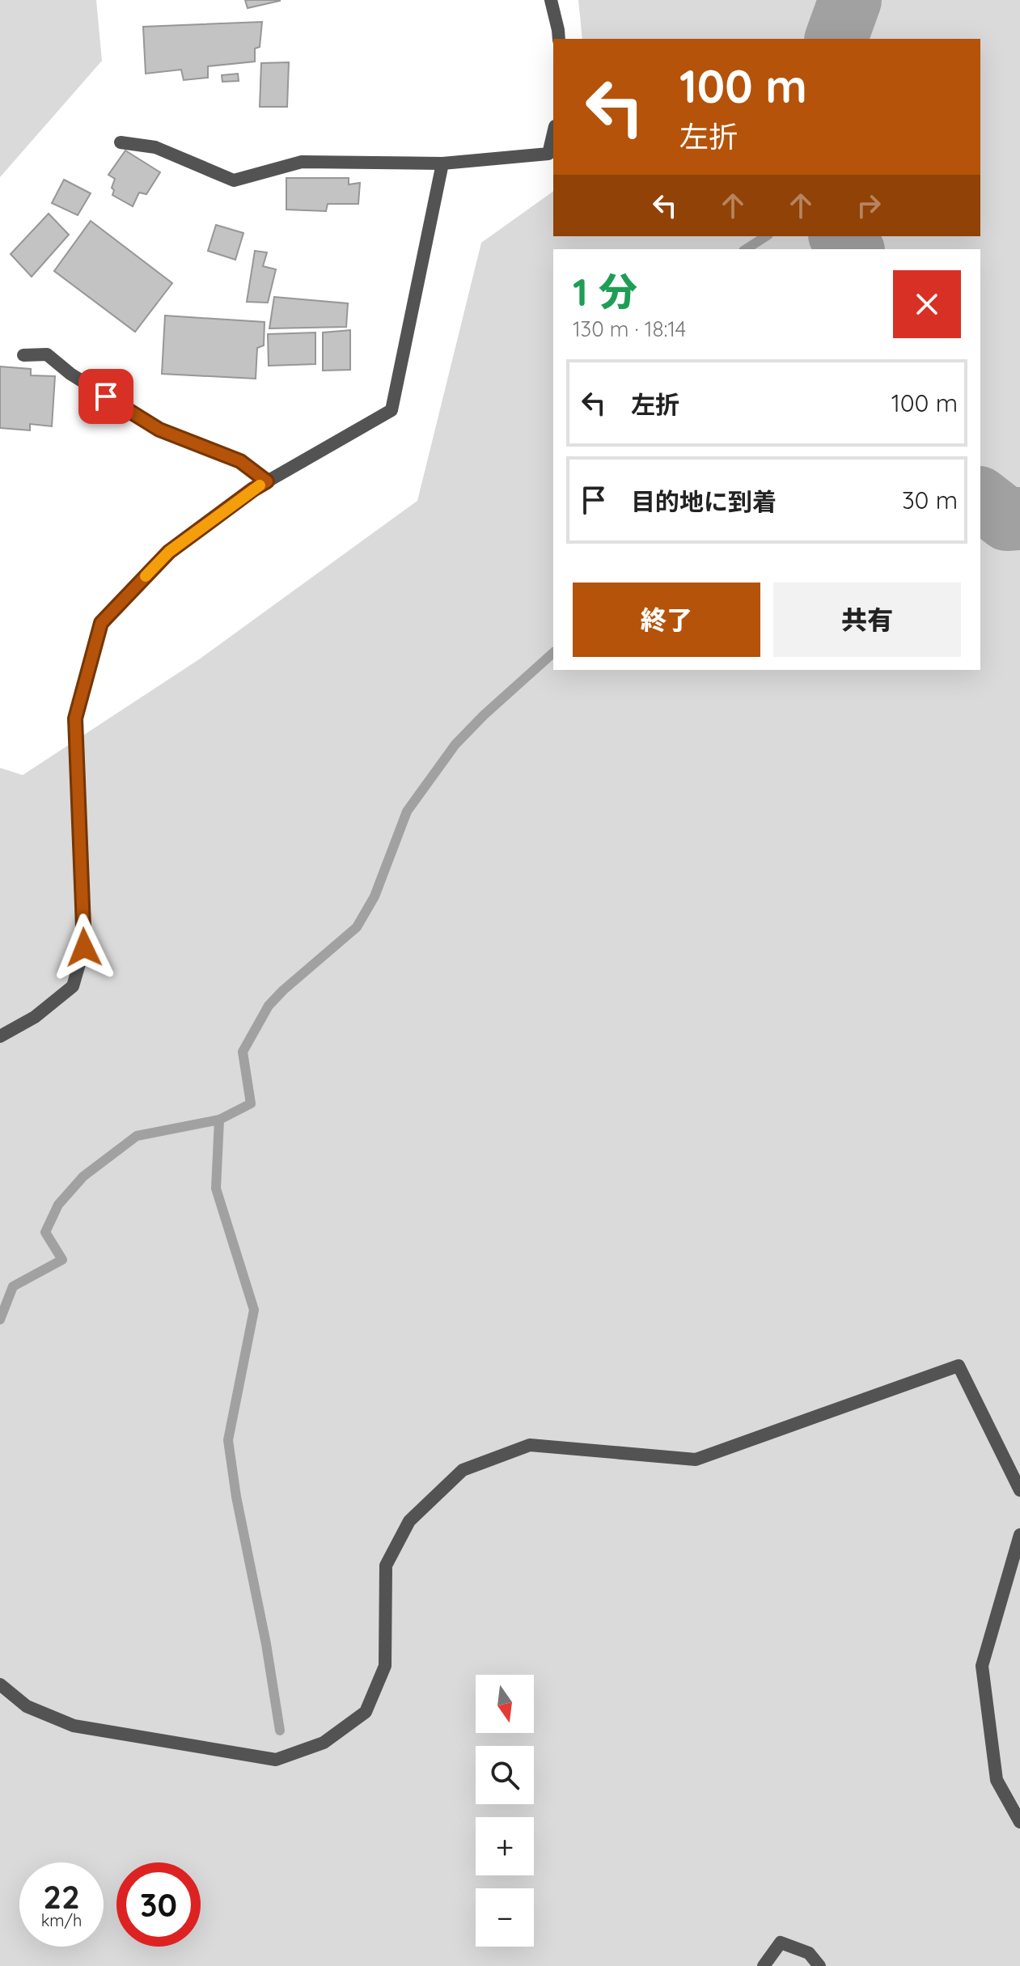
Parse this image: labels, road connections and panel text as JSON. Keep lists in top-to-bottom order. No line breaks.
{"north":"bottom","page":{"turn":["100 m","左折"],"heading":["1 分","130 m · 18:14"],"list":[{"name":"左折","value":"100 m"},{"name":"目的地に到着","value":"30 m"}],"buttons":["終了","共有"],"map_buttons":["+","−"],"speed":"22 km/h","limit":"30"}}
